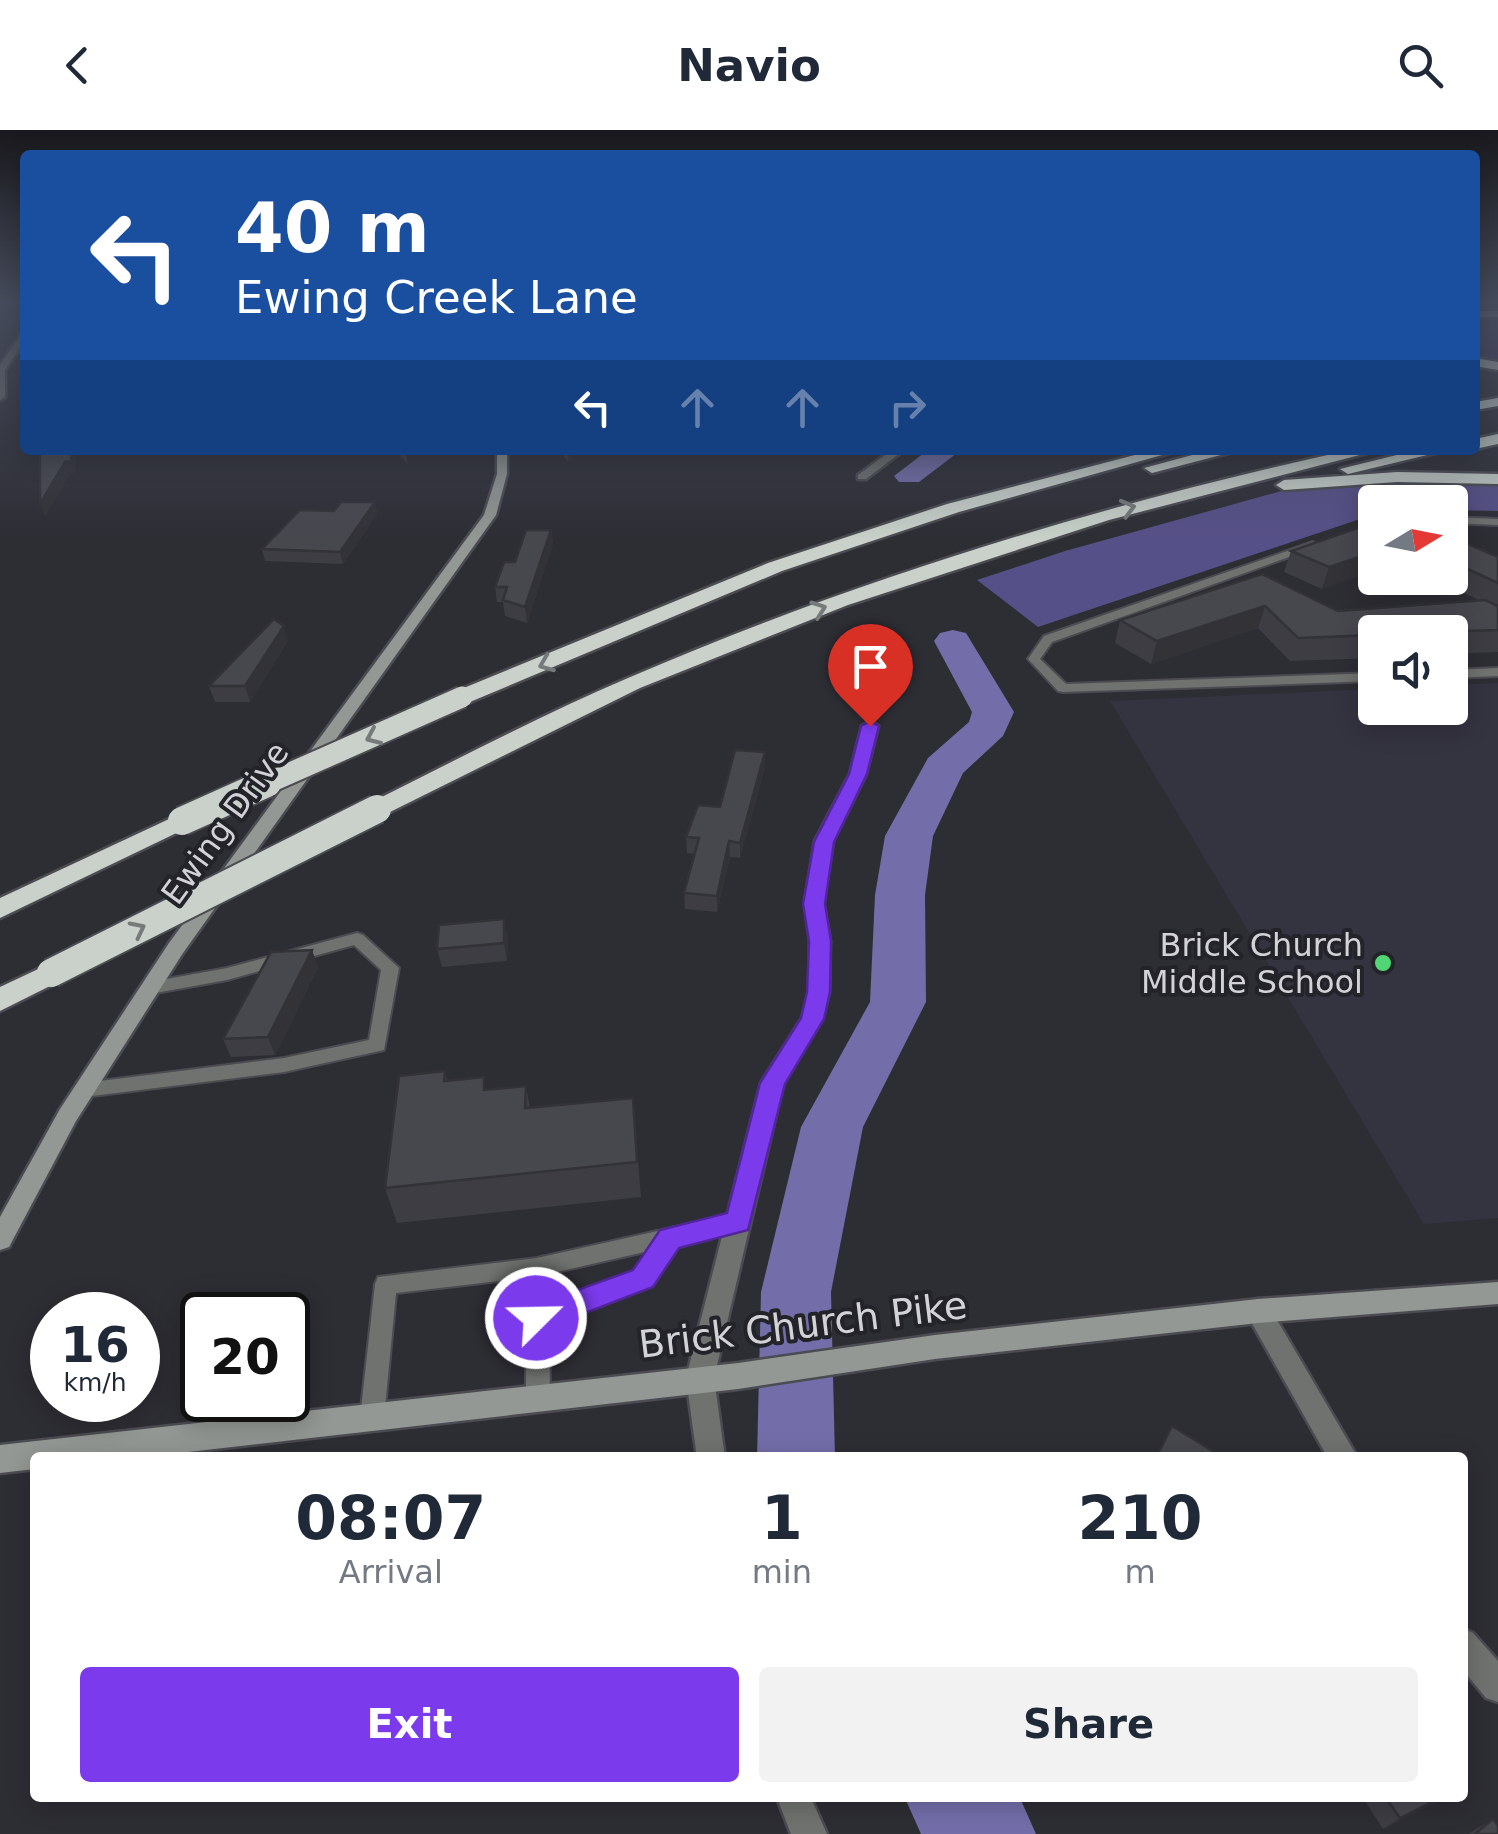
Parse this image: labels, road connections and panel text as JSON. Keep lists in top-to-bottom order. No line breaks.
{"streets":{"street":["Ewing Drive","Brick Church Pike"]},"places":["Brick Church Middle School"],"north":"right","page":{"header":"Navio","turn":["40 m","Ewing Creek Lane"],"speed":"16 km/h","limit":"20","eta":["08:07","Arrival","1","min","210","m"],"buttons":["Exit","Share"]}}
